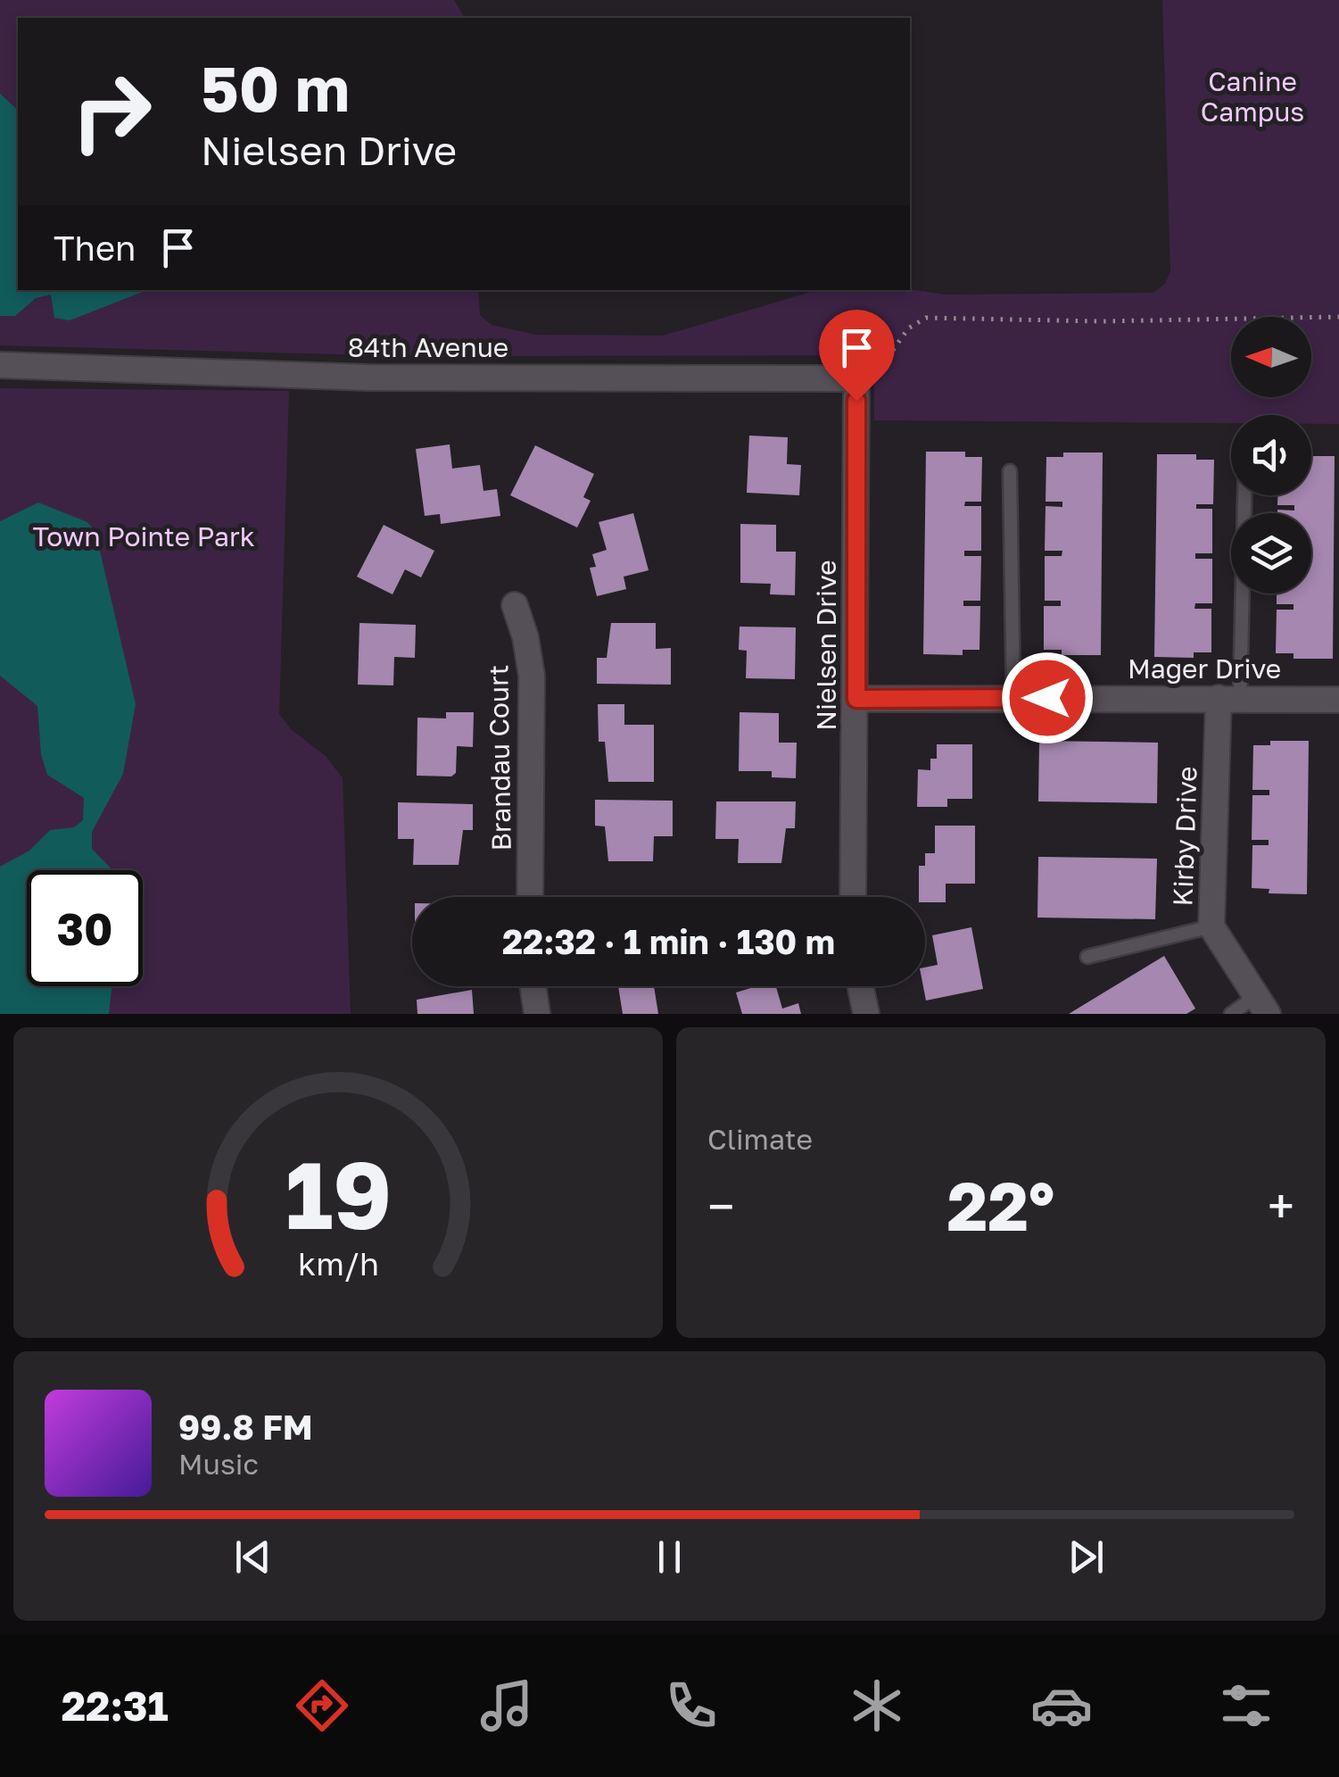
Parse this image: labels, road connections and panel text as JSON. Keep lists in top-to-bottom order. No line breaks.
{"streets":{"street":["84th Avenue","Nielsen Drive","Mager Drive","Brandau Court","Kirby Drive"]},"crossings":[["84th Avenue","Nielsen Drive"],["Nielsen Drive","Mager Drive"],["Mager Drive","Kirby Drive"]],"parks":["Canine Campus","Town Pointe Park"],"north":"left","page":{"turn":["50 m","Nielsen Drive"],"then":"Then","limit":"30","trip":"22:32 · 1 min · 130 m","tile":"Climate","heat":["−","22°","+"],"song":["99.8 FM","Music"],"tabs":"22:31","gauge":["19","km/h"]}}
